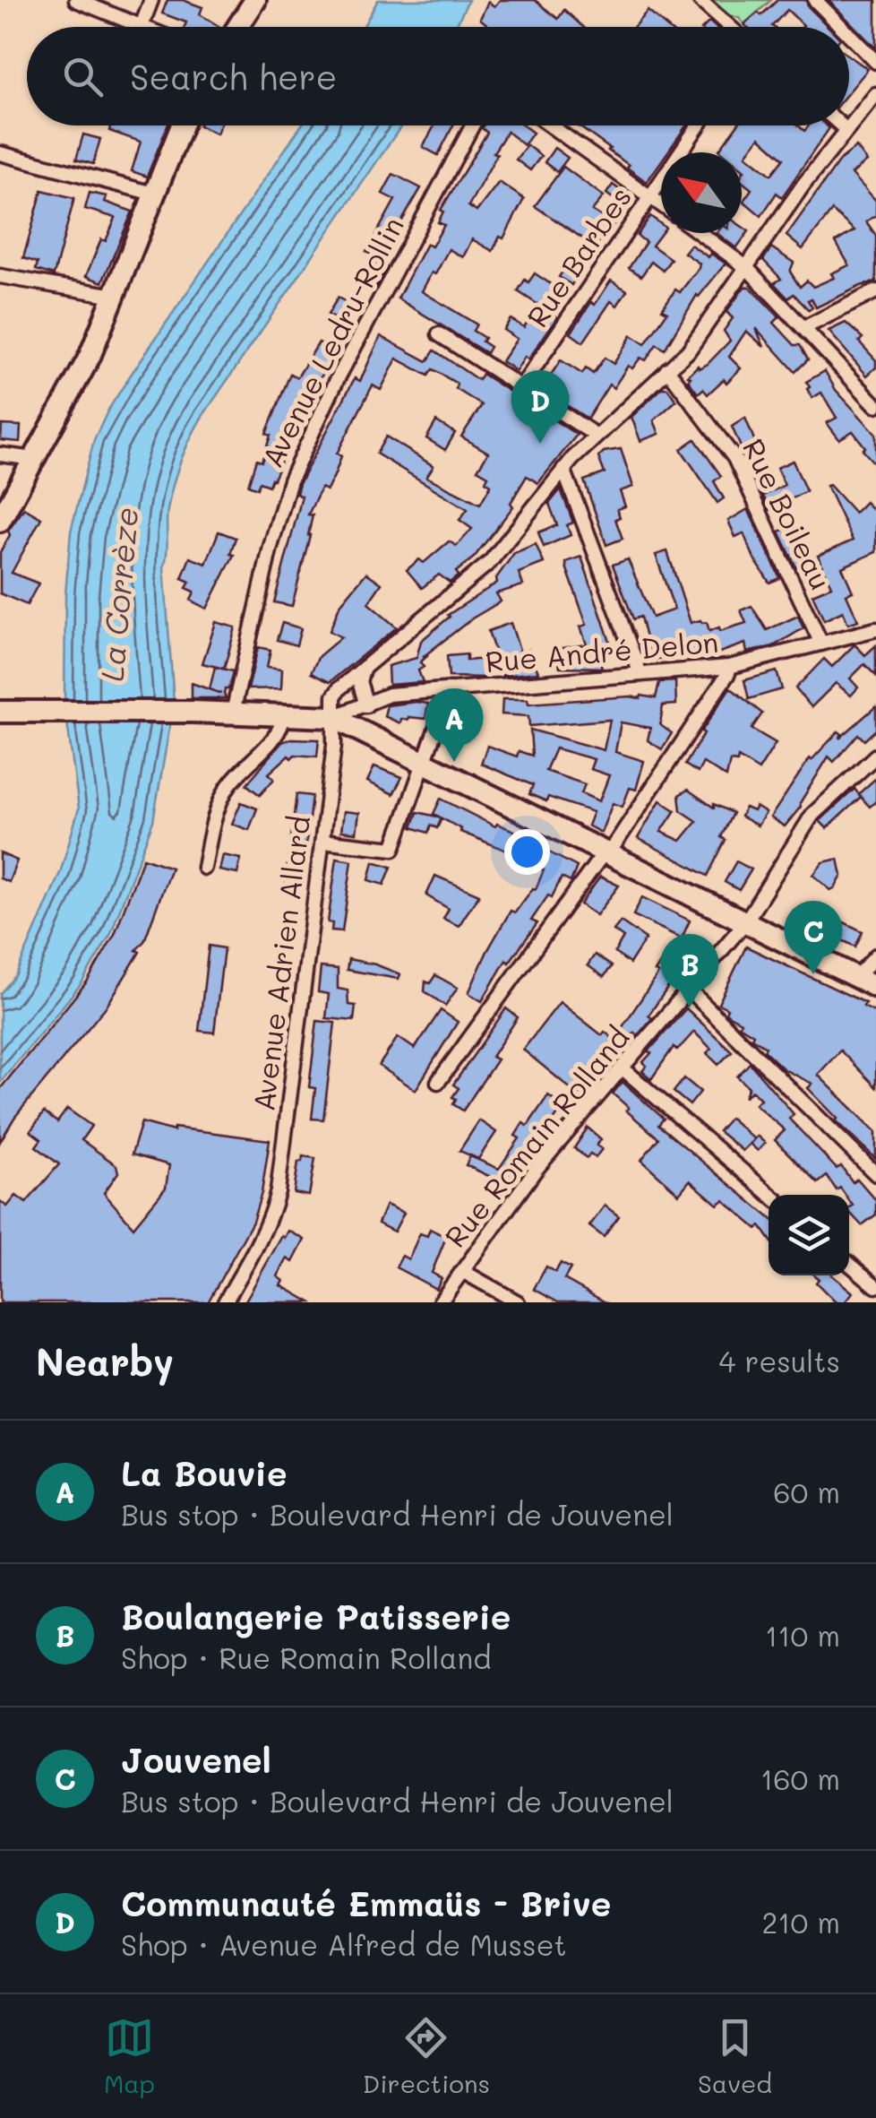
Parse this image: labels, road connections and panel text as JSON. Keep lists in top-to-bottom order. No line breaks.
{"streets":{"street":["Rue Barbes","Avenue Ledru-Rollin","Rue Boileau","Rue André Delon","Avenue Adrien Allard","Rue Romain Rolland"]},"crossings":[["Rue Boileau","Rue André Delon"],["Rue André Delon","Avenue Adrien Allard"]],"water":["La Corrèze"],"north":"top left","page":{"search":"Search here","pins":["D","A","C","B"],"heading":["Nearby","4 results"],"list":[{"mark":"A","name":"La Bouvie","note":"Bus stop · Boulevard Henri de Jouvenel","value":"60 m"},{"mark":"B","name":"Boulangerie Patisserie","note":"Shop · Rue Romain Rolland","value":"110 m"},{"mark":"C","name":"Jouvenel","note":"Bus stop · Boulevard Henri de Jouvenel","value":"160 m"},{"mark":"D","name":"Communauté Emmaüs - Brive","note":"Shop · Avenue Alfred de Musset","value":"210 m"}],"nav":["Map","Directions","Saved"]}}
